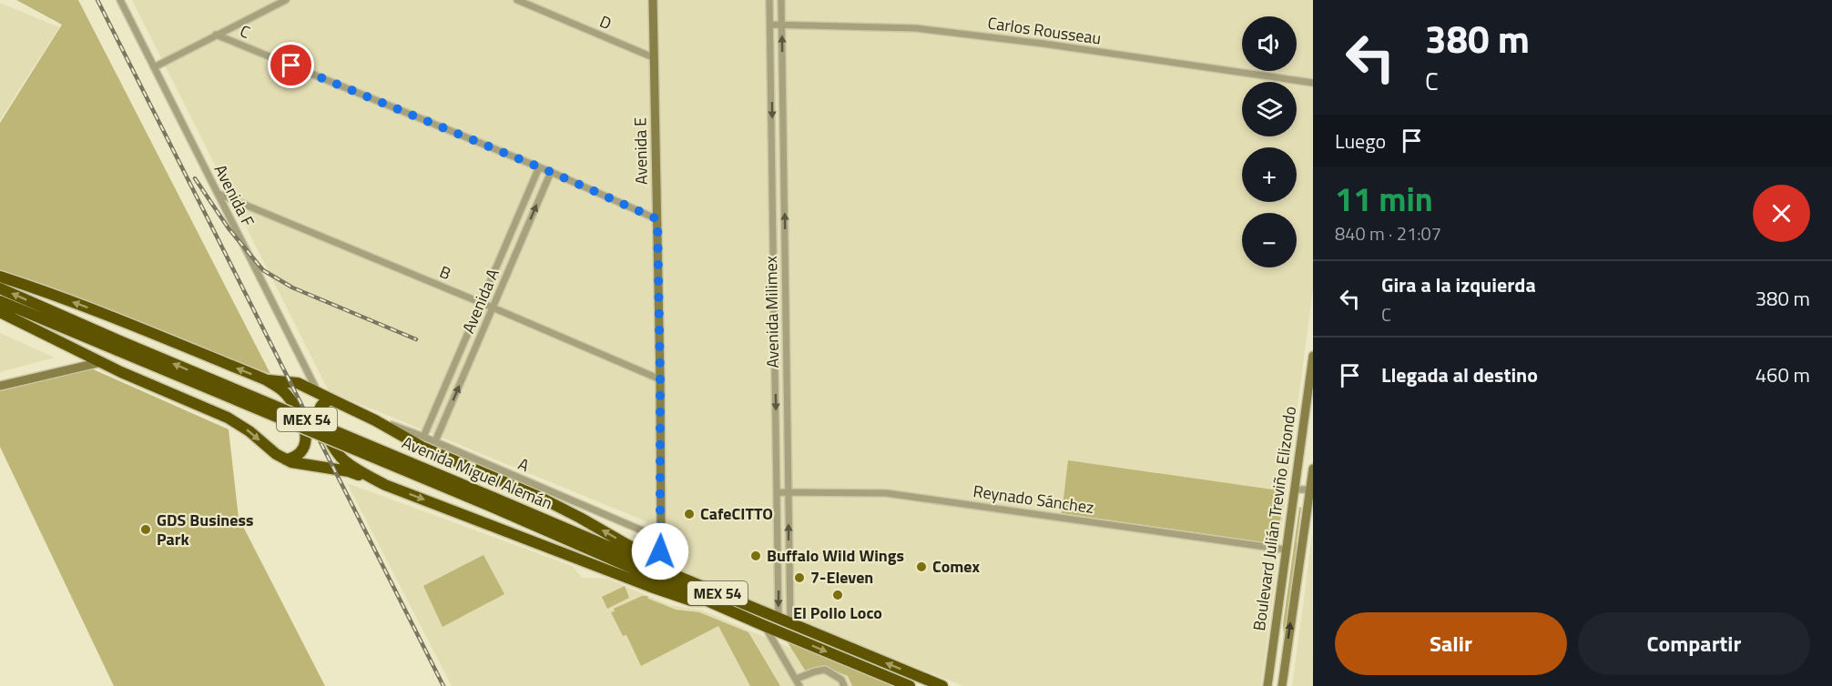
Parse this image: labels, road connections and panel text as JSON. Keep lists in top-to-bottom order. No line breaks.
{"streets":{"highway":["MEX 54","Avenida Miguel Alemán"],"main road":["Avenida E","Boulevard Julián Treviño Elizondo"],"street":["D","Carlos Rousseau","C","Avenida F","B","Avenida A","Avenida Milimex","A","Reynado Sánchez"]},"crossings":[["D","Avenida E"],["Carlos Rousseau","Avenida Milimex"],["C","Avenida E"],["C","Avenida A"],["Avenida E","B"],["Avenida E","A"],["Avenida F","B"],["B","Avenida A"],["Avenida A","A"],["Avenida Milimex","Avenida Miguel Alemán"],["Avenida Milimex","Reynado Sánchez"],["Reynado Sánchez","Boulevard Julián Treviño Elizondo"]],"places":["CafeCITTO","GDS Business Park","Buffalo Wild Wings","Comex","7-Eleven","El Pollo Loco"],"page":{"turn":["380 m","C"],"map_buttons":["+","−"],"then":"Luego","heading":["11 min","840 m · 21:07"],"list":[{"name":"Gira a la izquierda","note":"C","value":"380 m"},{"name":"Llegada al destino","value":"460 m"}],"buttons":["Salir","Compartir"]}}
